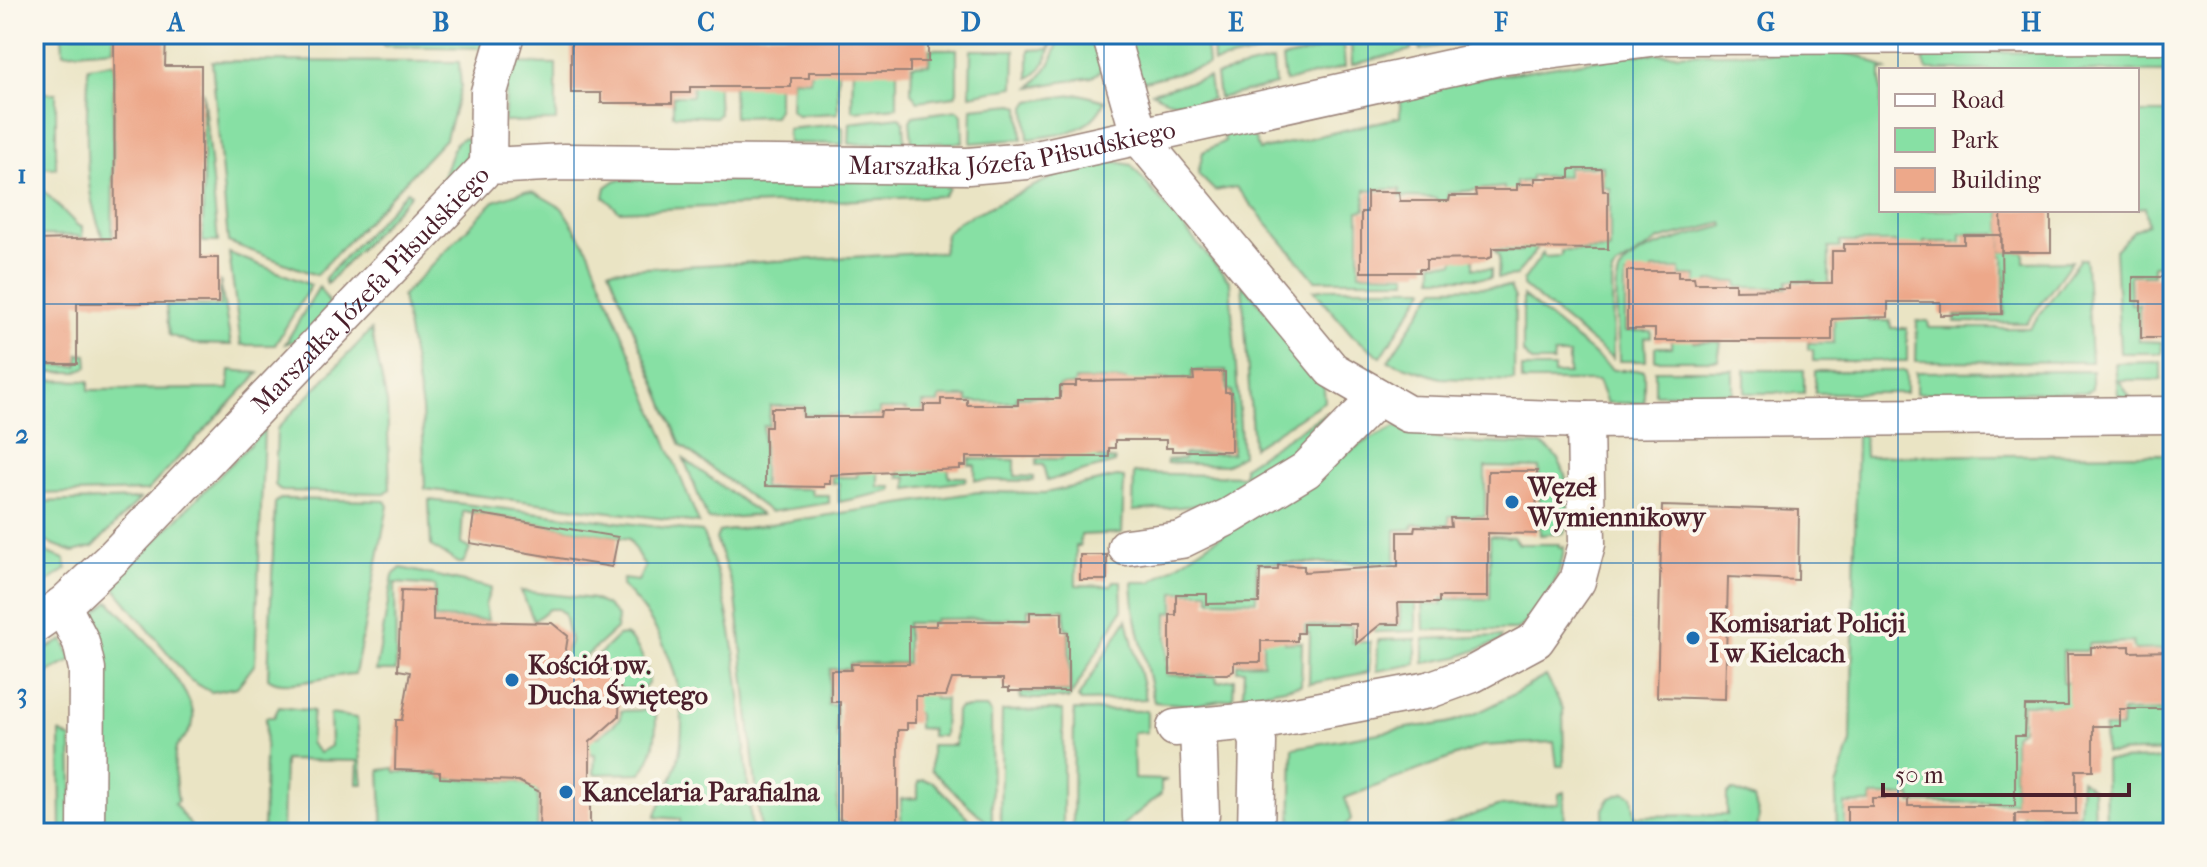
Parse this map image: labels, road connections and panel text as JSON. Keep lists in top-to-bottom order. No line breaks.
{"streets":{"street":["Marszałka Józefa Piłsudskiego"]},"places":["Węzeł Wymiennikowy","Komisariat Policji I w Kielcach","Kościół pw. Ducha Świętego","Kancelaria Parafialna"],"legend":["Road","Park","Building"],"scale_bar":"50 m","grid":{"columns":["A","B","C","D","E","F","G","H"],"rows":["1","2","3"]}}
